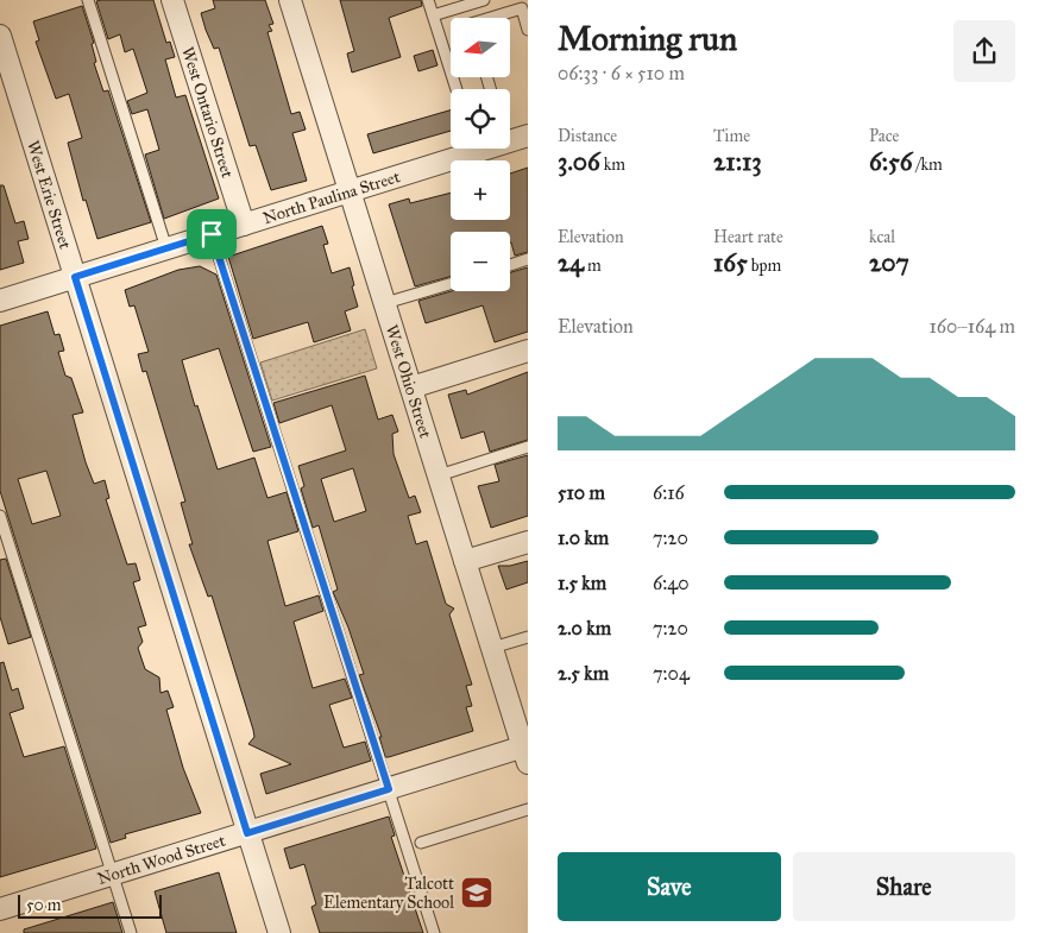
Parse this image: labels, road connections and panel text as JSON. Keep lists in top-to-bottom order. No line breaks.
{"streets":{"street":["West Ontario Street","West Erie Street","North Paulina Street","West Ohio Street","North Wood Street"]},"crossings":[["West Ontario Street","North Paulina Street"],["West Erie Street","North Paulina Street"],["West Erie Street","North Wood Street"],["North Paulina Street","West Ohio Street"],["West Ohio Street","North Wood Street"]],"places":{"school or university":["Talcott Elementary School"]},"scale_bar":"50 m","north":"left","page":{"heading":["Morning run","06:33 · 6 × 510 m"],"map_buttons":["+","−"],"stats":[["Distance","3.06 km"],["Time","21:13"],["Pace","6:56 /km"],["Elevation","24 m"],["Heart rate","165 bpm"],["kcal","207"]],"chart":["Elevation","160–164 m"],"list":[{"name":"510 m","note":"6:16"},{"name":"1.0 km","note":"7:20"},{"name":"1.5 km","note":"6:40"},{"name":"2.0 km","note":"7:20"},{"name":"2.5 km","note":"7:04"}],"buttons":["Save","Share"],"scale":"50 m"}}
